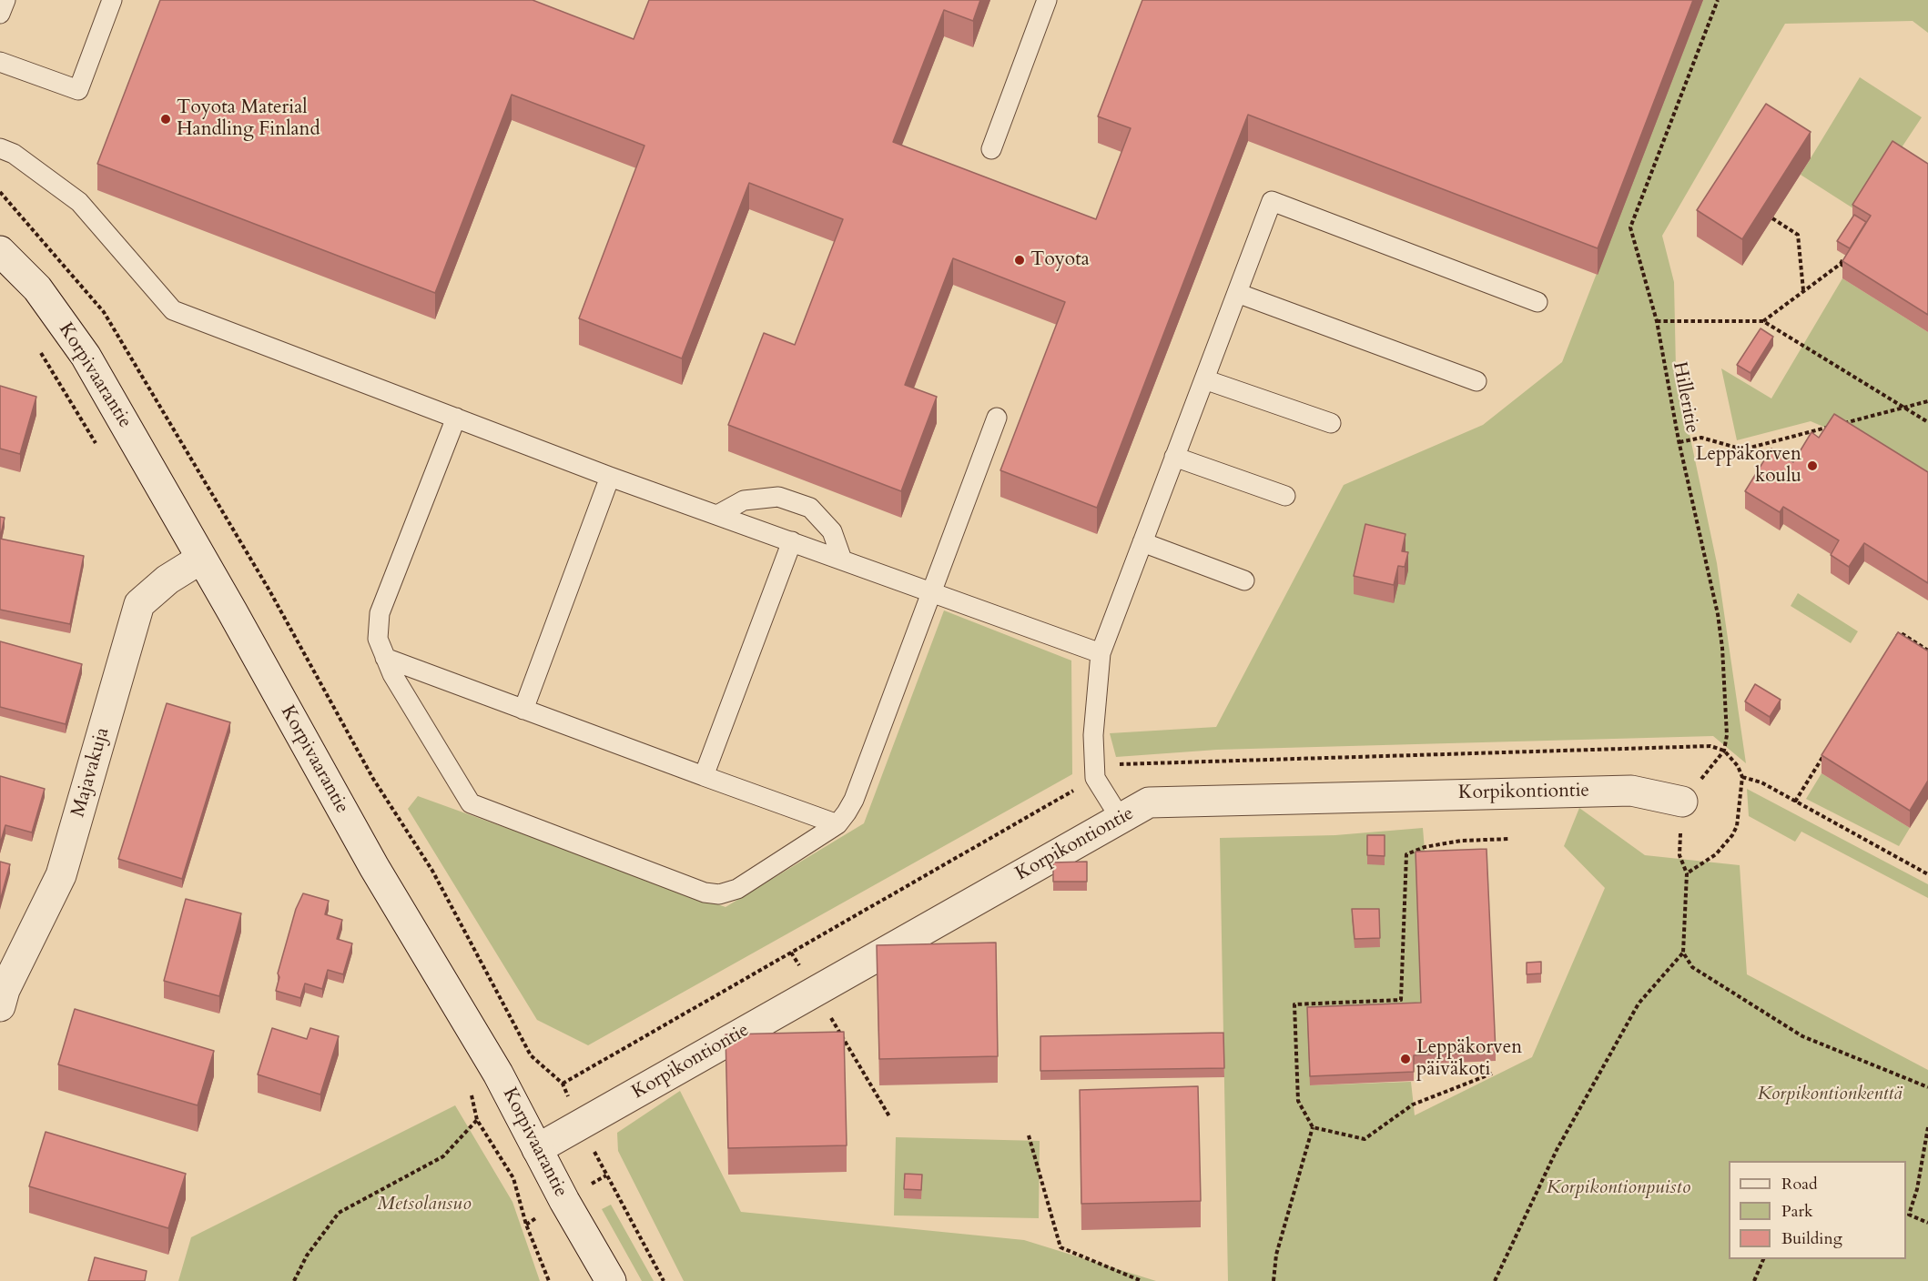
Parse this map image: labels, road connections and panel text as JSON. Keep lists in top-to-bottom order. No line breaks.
{"streets":{"street":["Korpivaarantie","Majavakuja","Korpikontiontie"],"path":["Hilleritie"]},"crossings":[["Korpivaarantie","Majavakuja"],["Korpivaarantie","Korpikontiontie"]],"parks":["Korpikontionkenttä","Korpikontionpuisto","Metsolansuo"],"places":["Toyota Material Handling Finland","Toyota","Leppäkorven koulu","Leppäkorven päiväkoti"],"legend":["Road","Park","Building"]}
